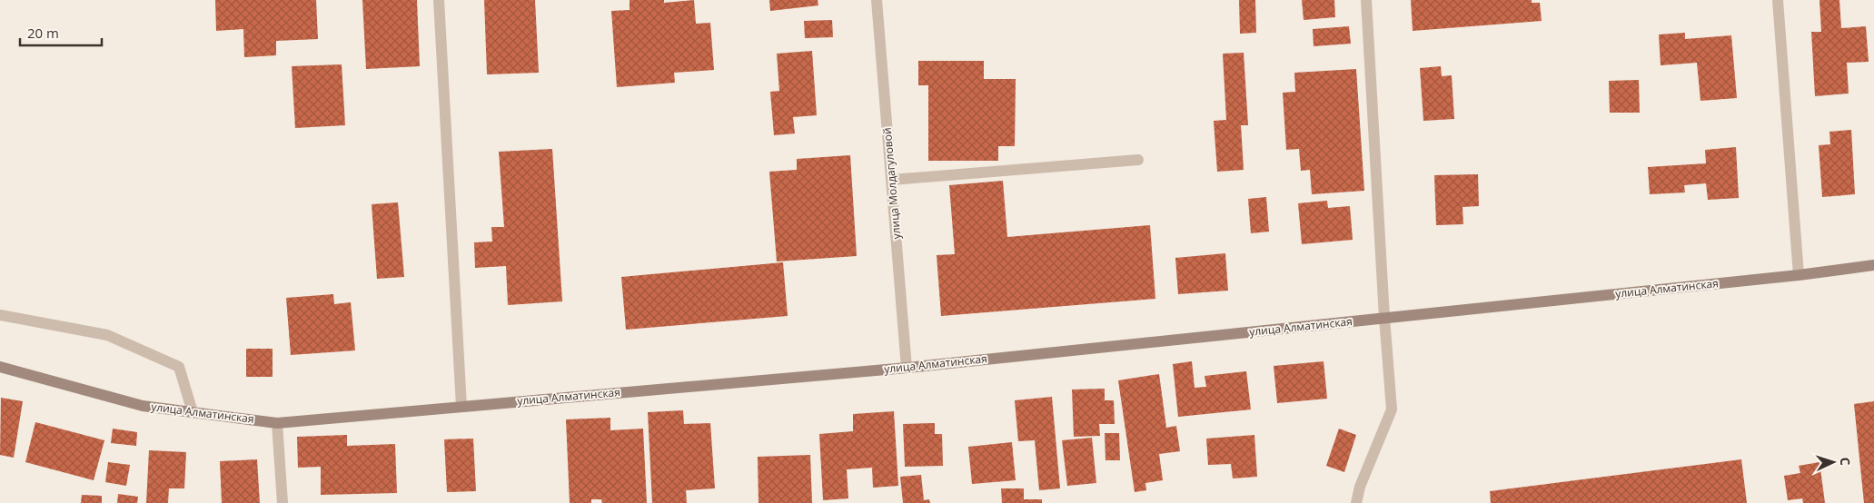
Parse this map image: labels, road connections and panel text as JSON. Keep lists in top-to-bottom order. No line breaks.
{"streets":{"street":["улица Молдагуловой","улица Алматинская"]},"crossings":[["улица Молдагуловой","улица Алматинская"]],"scale_bar":"20 m","north":"right"}
